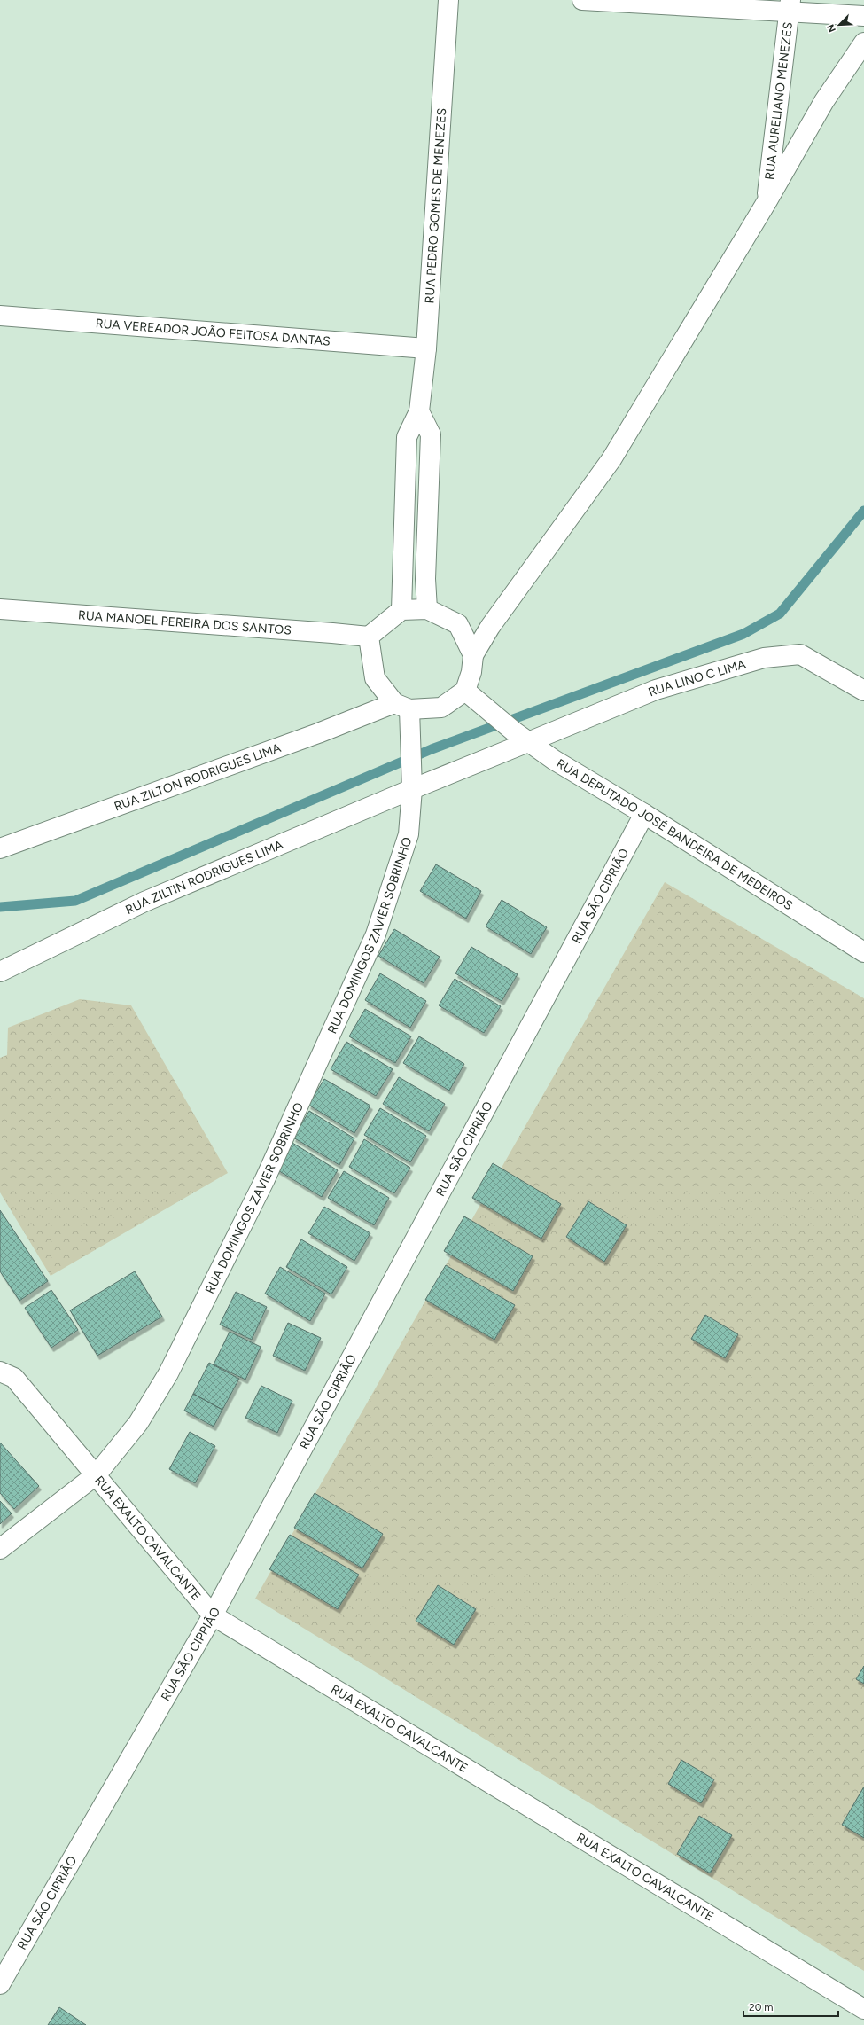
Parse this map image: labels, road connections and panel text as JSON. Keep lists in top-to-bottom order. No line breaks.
{"streets":{"street":["RUA AURELIANO MENEZES","RUA PEDRO GOMES DE MENEZES","RUA VEREADOR JOÃO FEITOSA DANTAS","RUA MANOEL PEREIRA DOS SANTOS","RUA LINO C LIMA","RUA ZILTON RODRIGUES LIMA","RUA DEPUTADO JOSÉ BANDEIRA DE MEDEIROS","RUA ZILTIN RODRIGUES LIMA","RUA SÃO CIPRIÃO","RUA DOMINGOS ZAVIER SOBRINHO","RUA EXALTO CAVALCANTE"]},"crossings":[["RUA PEDRO GOMES DE MENEZES","RUA VEREADOR JOÃO FEITOSA DANTAS"],["RUA PEDRO GOMES DE MENEZES","RUA MANOEL PEREIRA DOS SANTOS"],["RUA PEDRO GOMES DE MENEZES","RUA ZILTON RODRIGUES LIMA"],["RUA PEDRO GOMES DE MENEZES","RUA DEPUTADO JOSÉ BANDEIRA DE MEDEIROS"],["RUA PEDRO GOMES DE MENEZES","RUA DOMINGOS ZAVIER SOBRINHO"],["RUA MANOEL PEREIRA DOS SANTOS","RUA ZILTON RODRIGUES LIMA"],["RUA MANOEL PEREIRA DOS SANTOS","RUA DEPUTADO JOSÉ BANDEIRA DE MEDEIROS"],["RUA MANOEL PEREIRA DOS SANTOS","RUA DOMINGOS ZAVIER SOBRINHO"],["RUA LINO C LIMA","RUA DEPUTADO JOSÉ BANDEIRA DE MEDEIROS"],["RUA ZILTON RODRIGUES LIMA","RUA DEPUTADO JOSÉ BANDEIRA DE MEDEIROS"],["RUA ZILTON RODRIGUES LIMA","RUA DOMINGOS ZAVIER SOBRINHO"],["RUA DEPUTADO JOSÉ BANDEIRA DE MEDEIROS","RUA SÃO CIPRIÃO"],["RUA DEPUTADO JOSÉ BANDEIRA DE MEDEIROS","RUA DOMINGOS ZAVIER SOBRINHO"],["RUA ZILTIN RODRIGUES LIMA","RUA DOMINGOS ZAVIER SOBRINHO"],["RUA SÃO CIPRIÃO","RUA EXALTO CAVALCANTE"],["RUA DOMINGOS ZAVIER SOBRINHO","RUA EXALTO CAVALCANTE"]],"scale_bar":"20 m","north":"bottom left"}
